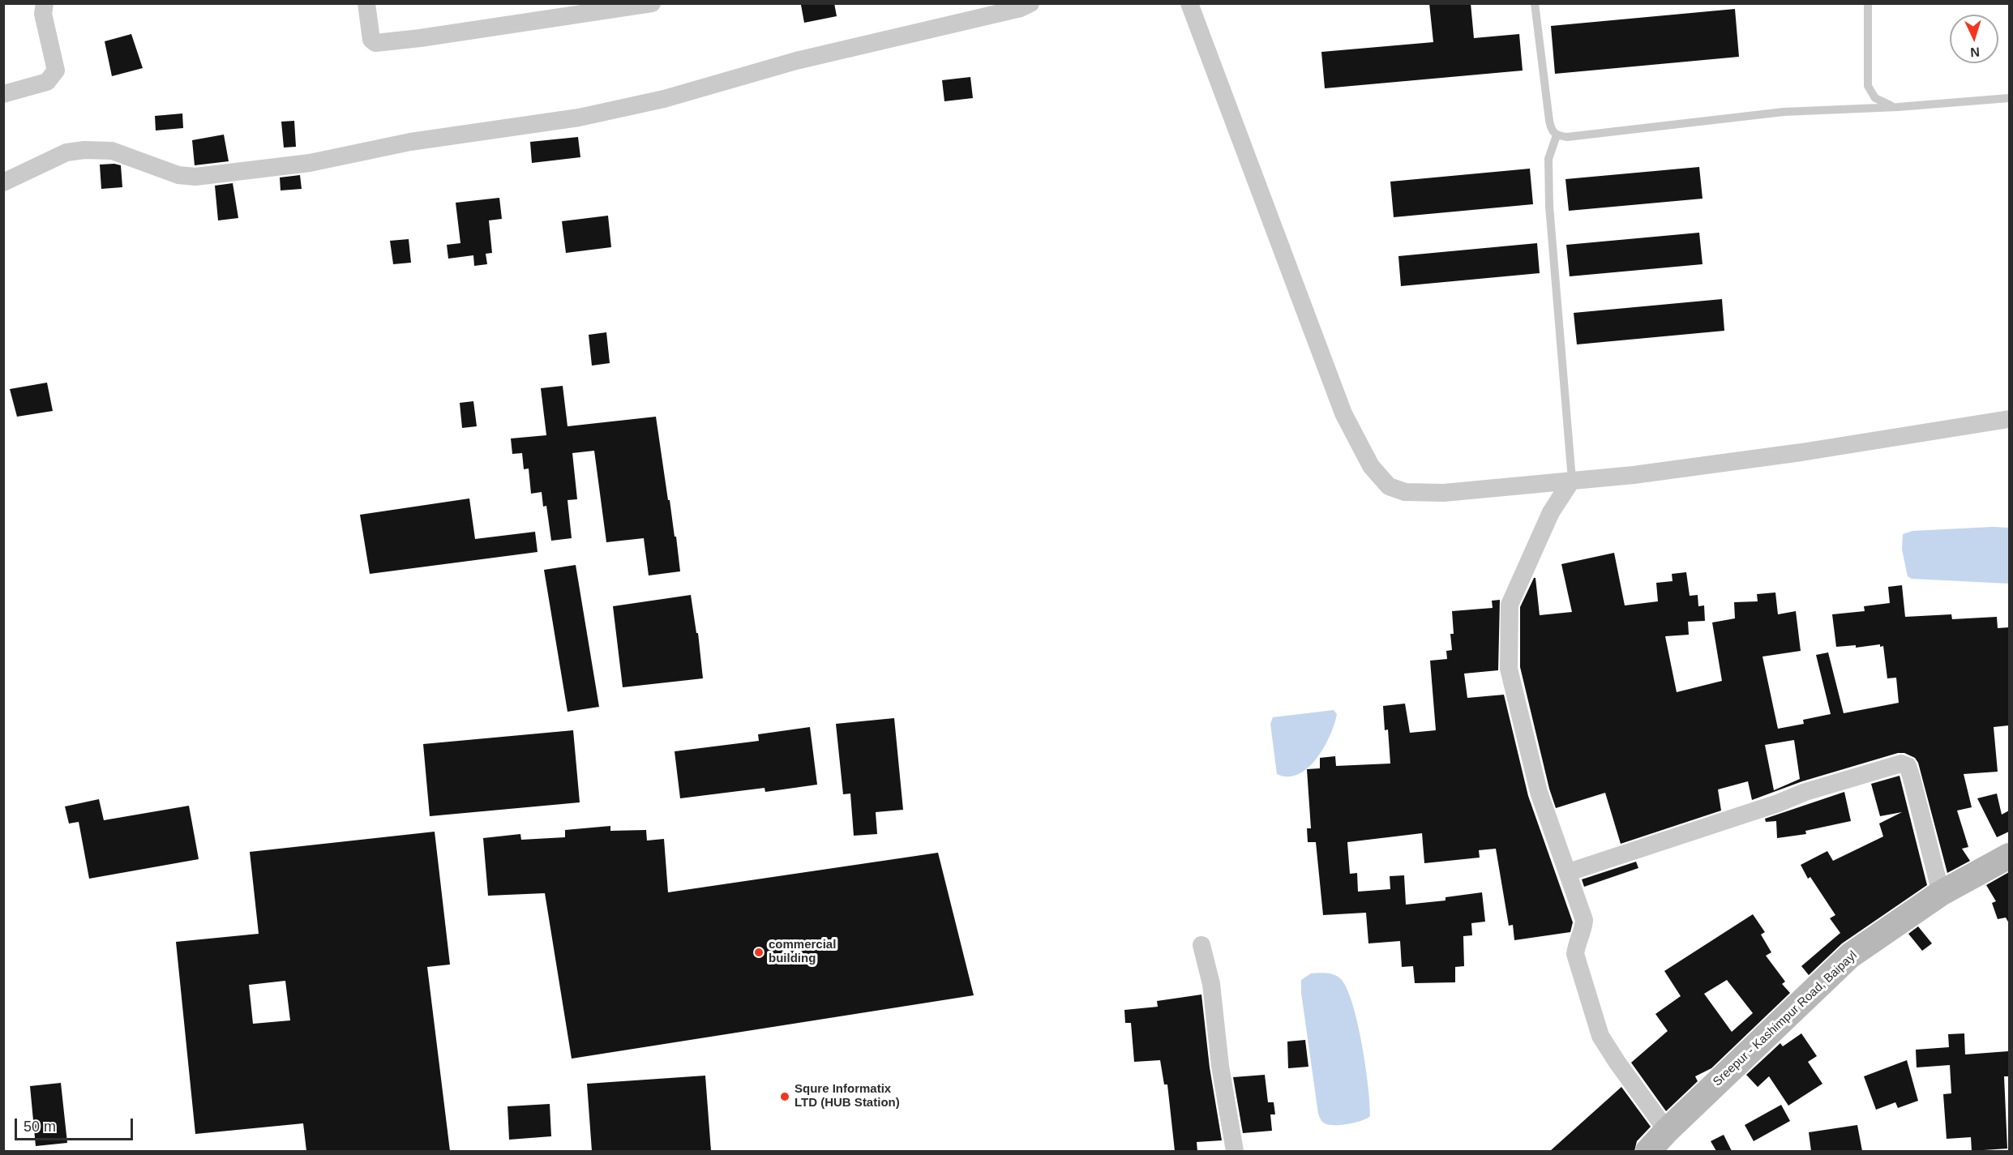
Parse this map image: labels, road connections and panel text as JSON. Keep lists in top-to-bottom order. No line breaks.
{"streets":{"street":["Sreepur - Kashimpur Road, Baipayl"]},"places":["commercial building","Squre Informatix LTD (HUB Station)"],"scale_bar":"50 m","north":"bottom"}
